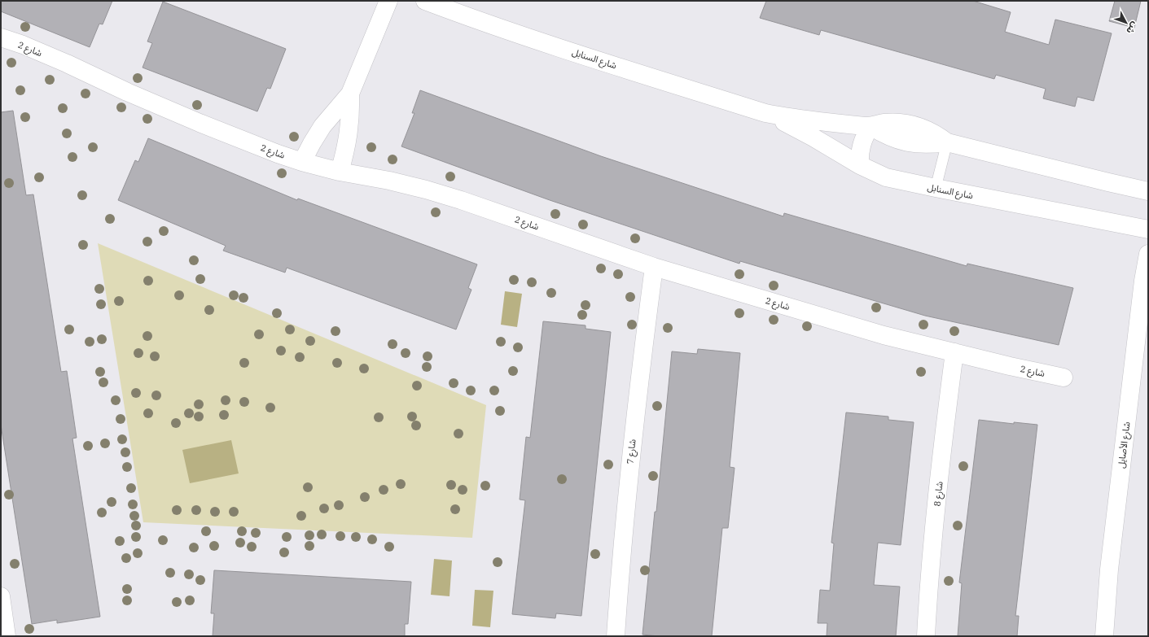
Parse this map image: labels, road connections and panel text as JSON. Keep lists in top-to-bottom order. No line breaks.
{"streets":{"street":["شارع 2","شارع السنابل","شارع الأصايل","شارع 7","شارع 8"]},"crossings":[["شارع 2","شارع 7"],["شارع 2","شارع 8"]],"north":"bottom right"}
